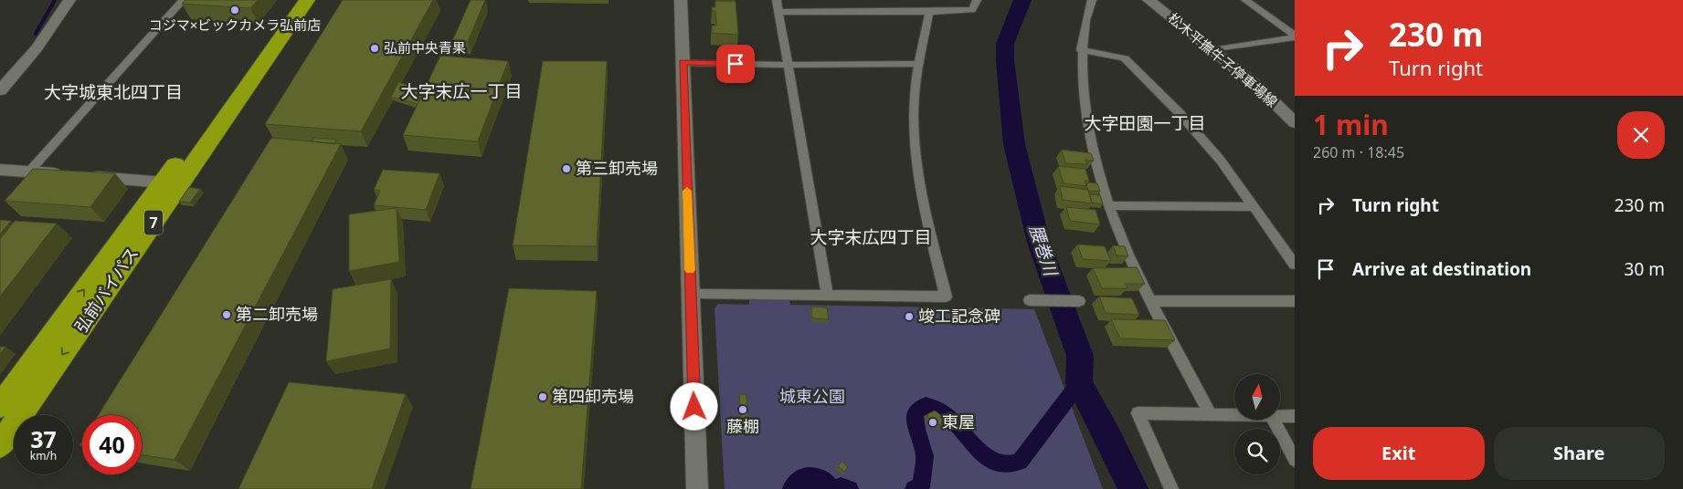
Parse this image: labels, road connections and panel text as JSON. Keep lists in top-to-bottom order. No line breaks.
{"streets":{"highway":["7","弘前バイパス"],"street":["松木平撫牛子停車場線"]},"districts":["大字末広一丁目","大字城東北四丁目","大字田園一丁目","大字末広四丁目"],"water":["腰巻川"],"parks":["城東公園"],"places":["コジマ×ビックカメラ弘前店","弘前中央青果","第三卸売場","第二卸売場","竣工記念碑","第四卸売場","藤棚","東屋"],"north":"top","page":{"turn":["230 m","Turn right"],"heading":["1 min","260 m · 18:45"],"list":[{"name":"Turn right","value":"230 m"},{"name":"Arrive at destination","value":"30 m"}],"speed":"37 km/h","limit":"40","buttons":["Exit","Share"]}}
